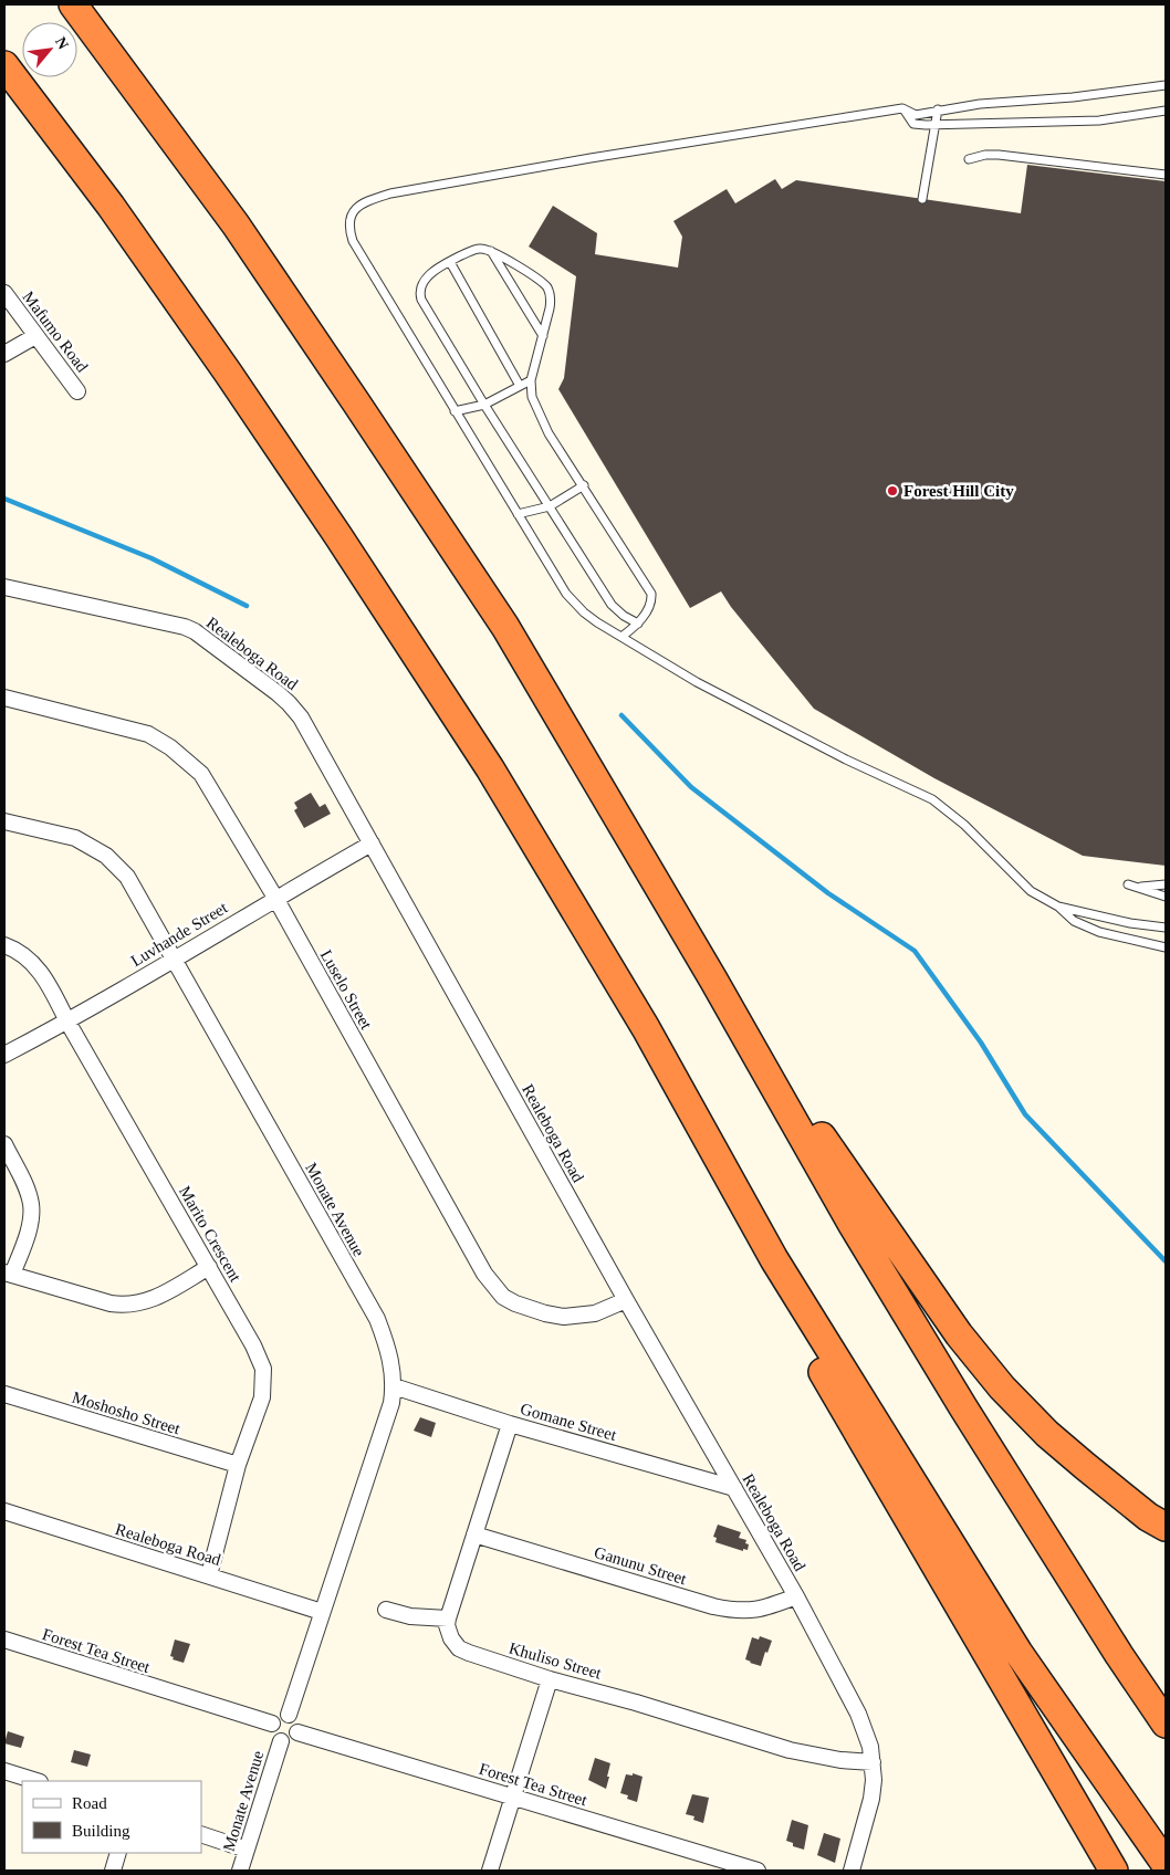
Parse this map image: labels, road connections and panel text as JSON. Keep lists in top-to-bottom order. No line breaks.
{"streets":{"street":["Mafumo Road","Realeboga Road","Luvhande Street","Luselo Street","Monate Avenue","Marito Crescent","Moshosho Street","Gomane Street","Ganunu Street","Forest Tea Street","Khuliso Street"]},"crossings":[["Realeboga Road","Luvhande Street"],["Realeboga Road","Luselo Street"],["Realeboga Road","Monate Avenue"],["Realeboga Road","Marito Crescent"],["Realeboga Road","Gomane Street"],["Realeboga Road","Ganunu Street"],["Realeboga Road","Khuliso Street"],["Luvhande Street","Luselo Street"],["Luvhande Street","Monate Avenue"],["Luvhande Street","Marito Crescent"],["Monate Avenue","Gomane Street"],["Monate Avenue","Forest Tea Street"],["Marito Crescent","Moshosho Street"]],"places":["Forest Hill City"],"legend":["Road","Building"],"north":"top right"}
